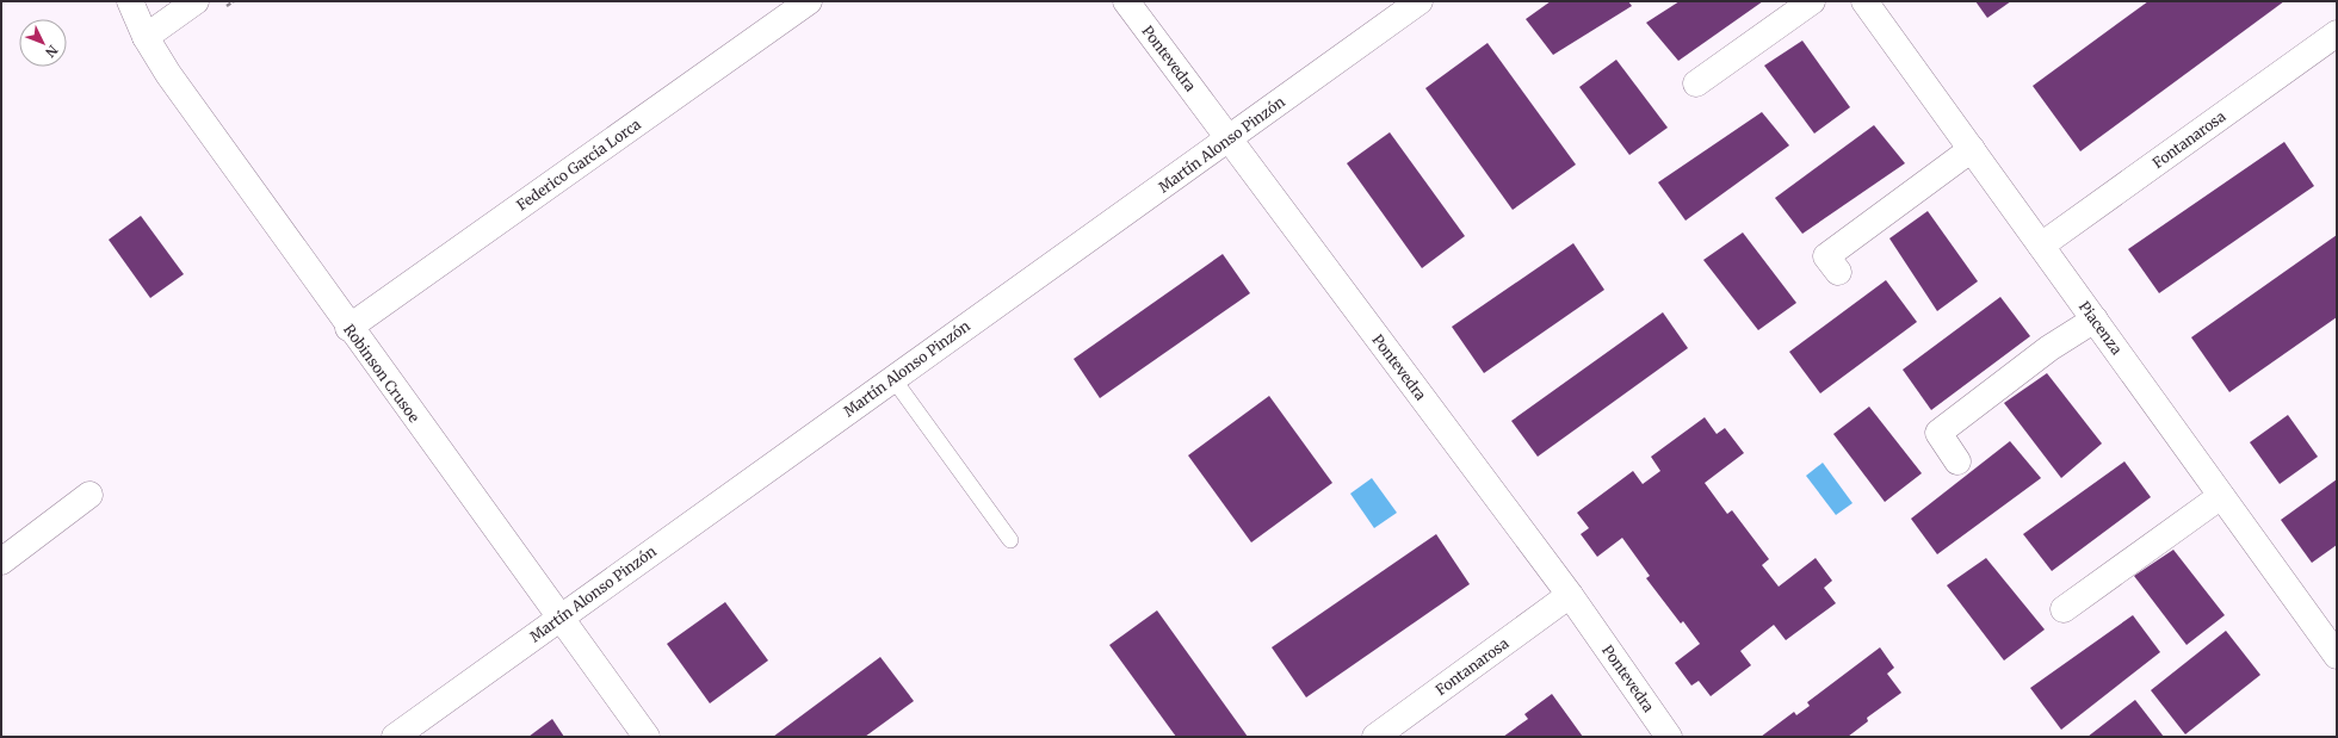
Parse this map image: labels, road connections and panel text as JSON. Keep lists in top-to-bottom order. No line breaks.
{"streets":{"street":["Pontevedra","Fontanarosa","Martín Alonso Pinzón","Federico García Lorca","Piacenza","Robinson Crusoe"]},"crossings":[["Pontevedra","Fontanarosa"],["Pontevedra","Martín Alonso Pinzón"],["Fontanarosa","Piacenza"],["Martín Alonso Pinzón","Robinson Crusoe"],["Federico García Lorca","Robinson Crusoe"]],"north":"bottom right"}
